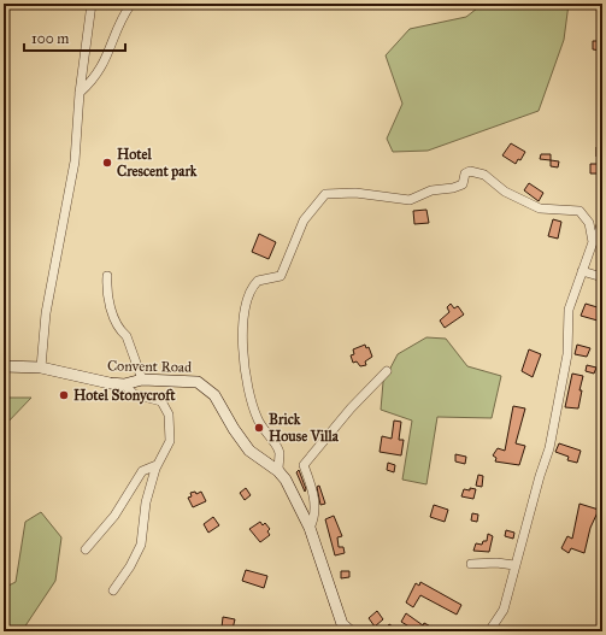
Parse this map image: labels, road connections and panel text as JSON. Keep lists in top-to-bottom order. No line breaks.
{"streets":{"main road":["Convent Road"]},"places":["Hotel Crescent park","Hotel Stonycroft","Brick House Villa"],"scale_bar":"100 m"}
